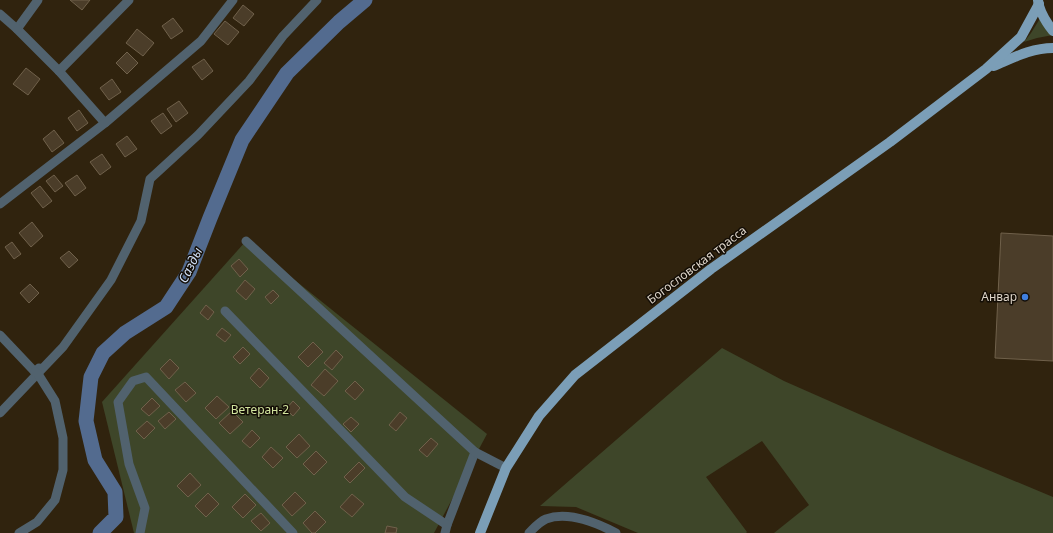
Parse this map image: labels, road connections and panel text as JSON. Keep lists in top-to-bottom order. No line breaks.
{"streets":{"main road":["Богословская трасса"]},"water":["Сазды"],"parks":["Ветеран-2"],"places":["Анвар"]}
